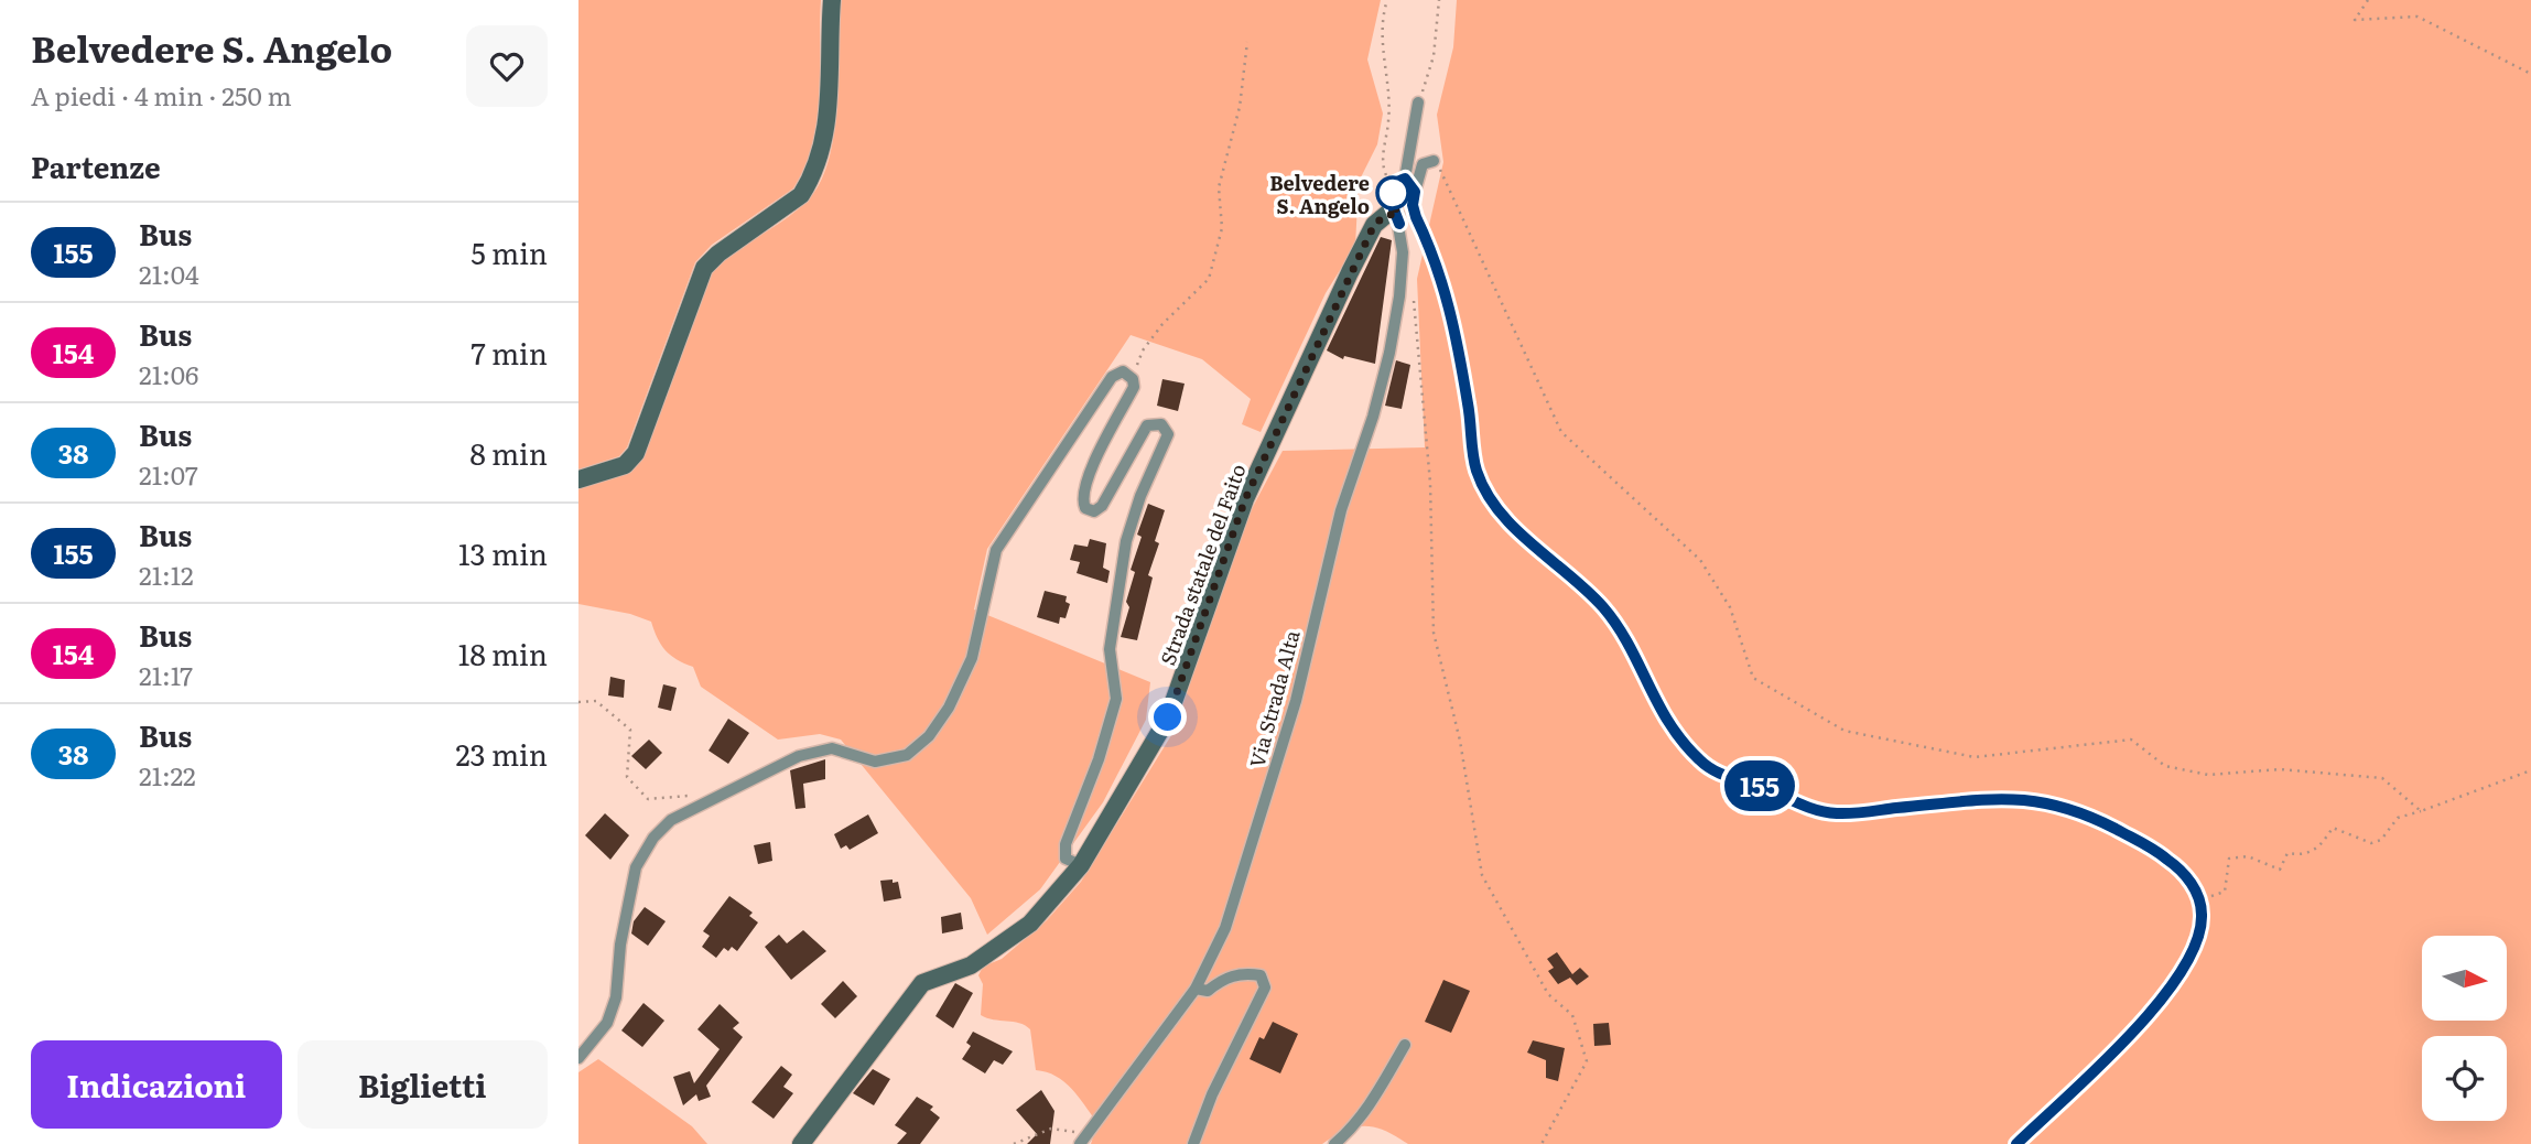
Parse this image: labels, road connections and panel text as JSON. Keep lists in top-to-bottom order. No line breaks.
{"streets":{"street":["Strada statale del Faito","Via Strada Alta"]},"crossings":[["Strada statale del Faito","Via Strada Alta"]],"places":["Belvedere S. Angelo"],"lines":["bus line 155"],"north":"right","page":{"heading":[["Belvedere S. Angelo","A piedi · 4 min · 250 m"],"Partenze"],"on_map":"155","list":[{"mark":"155","name":"Bus","note":"21:04","value":"5 min"},{"mark":"154","name":"Bus","note":"21:06","value":"7 min"},{"mark":"38","name":"Bus","note":"21:07","value":"8 min"},{"mark":"155","name":"Bus","note":"21:12","value":"13 min"},{"mark":"154","name":"Bus","note":"21:17","value":"18 min"},{"mark":"38","name":"Bus","note":"21:22","value":"23 min"}],"buttons":["Indicazioni","Biglietti"]}}
